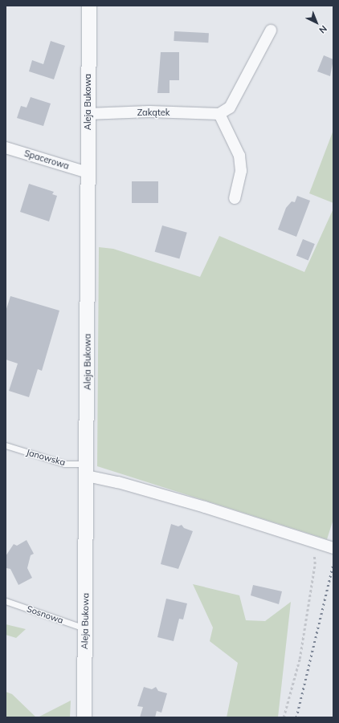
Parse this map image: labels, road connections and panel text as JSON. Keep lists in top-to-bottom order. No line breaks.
{"streets":{"street":["Aleja Bukowa","Zakątek","Spacerowa"],"lane":["Janowska","Sosnowa"]},"crossings":[["Aleja Bukowa","Zakątek"],["Aleja Bukowa","Spacerowa"],["Aleja Bukowa","Janowska"],["Aleja Bukowa","Sosnowa"]],"north":"bottom right"}
